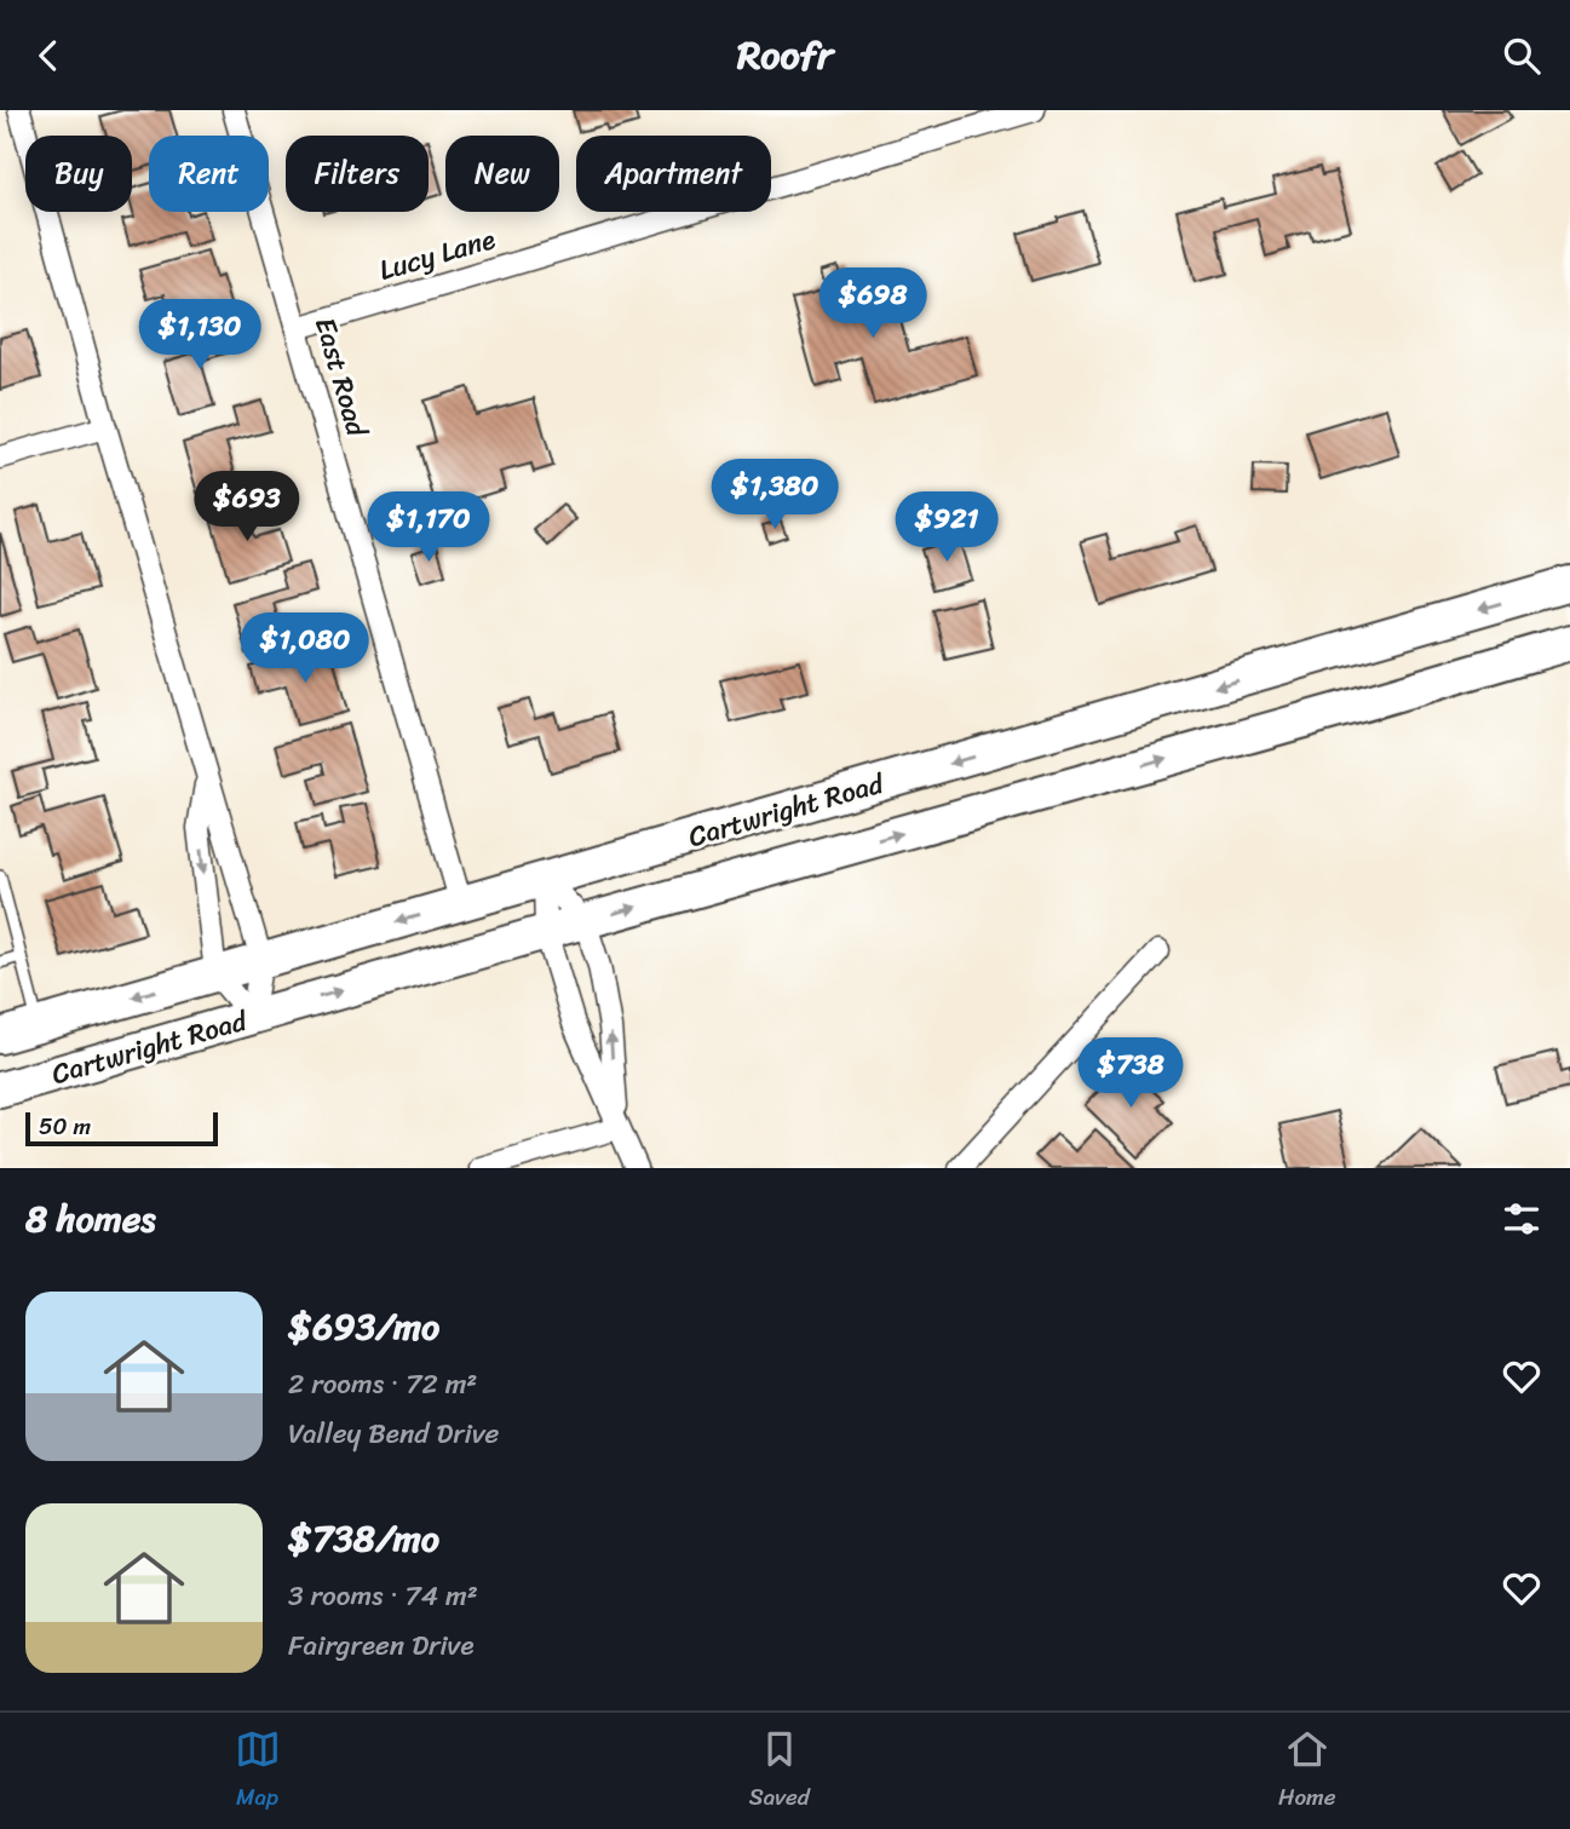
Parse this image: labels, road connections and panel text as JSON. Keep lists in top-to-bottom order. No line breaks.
{"streets":{"main road":["Cartwright Road"],"street":["Lucy Lane","East Road"]},"crossings":[["Lucy Lane","East Road"],["East Road","Cartwright Road"]],"scale_bar":"50 m","page":{"header":"Roofr","chip":["Buy","Rent","Filters","New","Apartment"],"price":["$698","$1,130","$1,380","$693","$1,170","$921","$1,080","$738"],"scale":"50 m","heading":"8 homes","list":[{"name":"$693/mo","note":"2 rooms · 72 m² · Valley Bend Drive"},{"name":"$738/mo","note":"3 rooms · 74 m² · Fairgreen Drive"}],"tabs":["Map","Saved","Home"]}}
